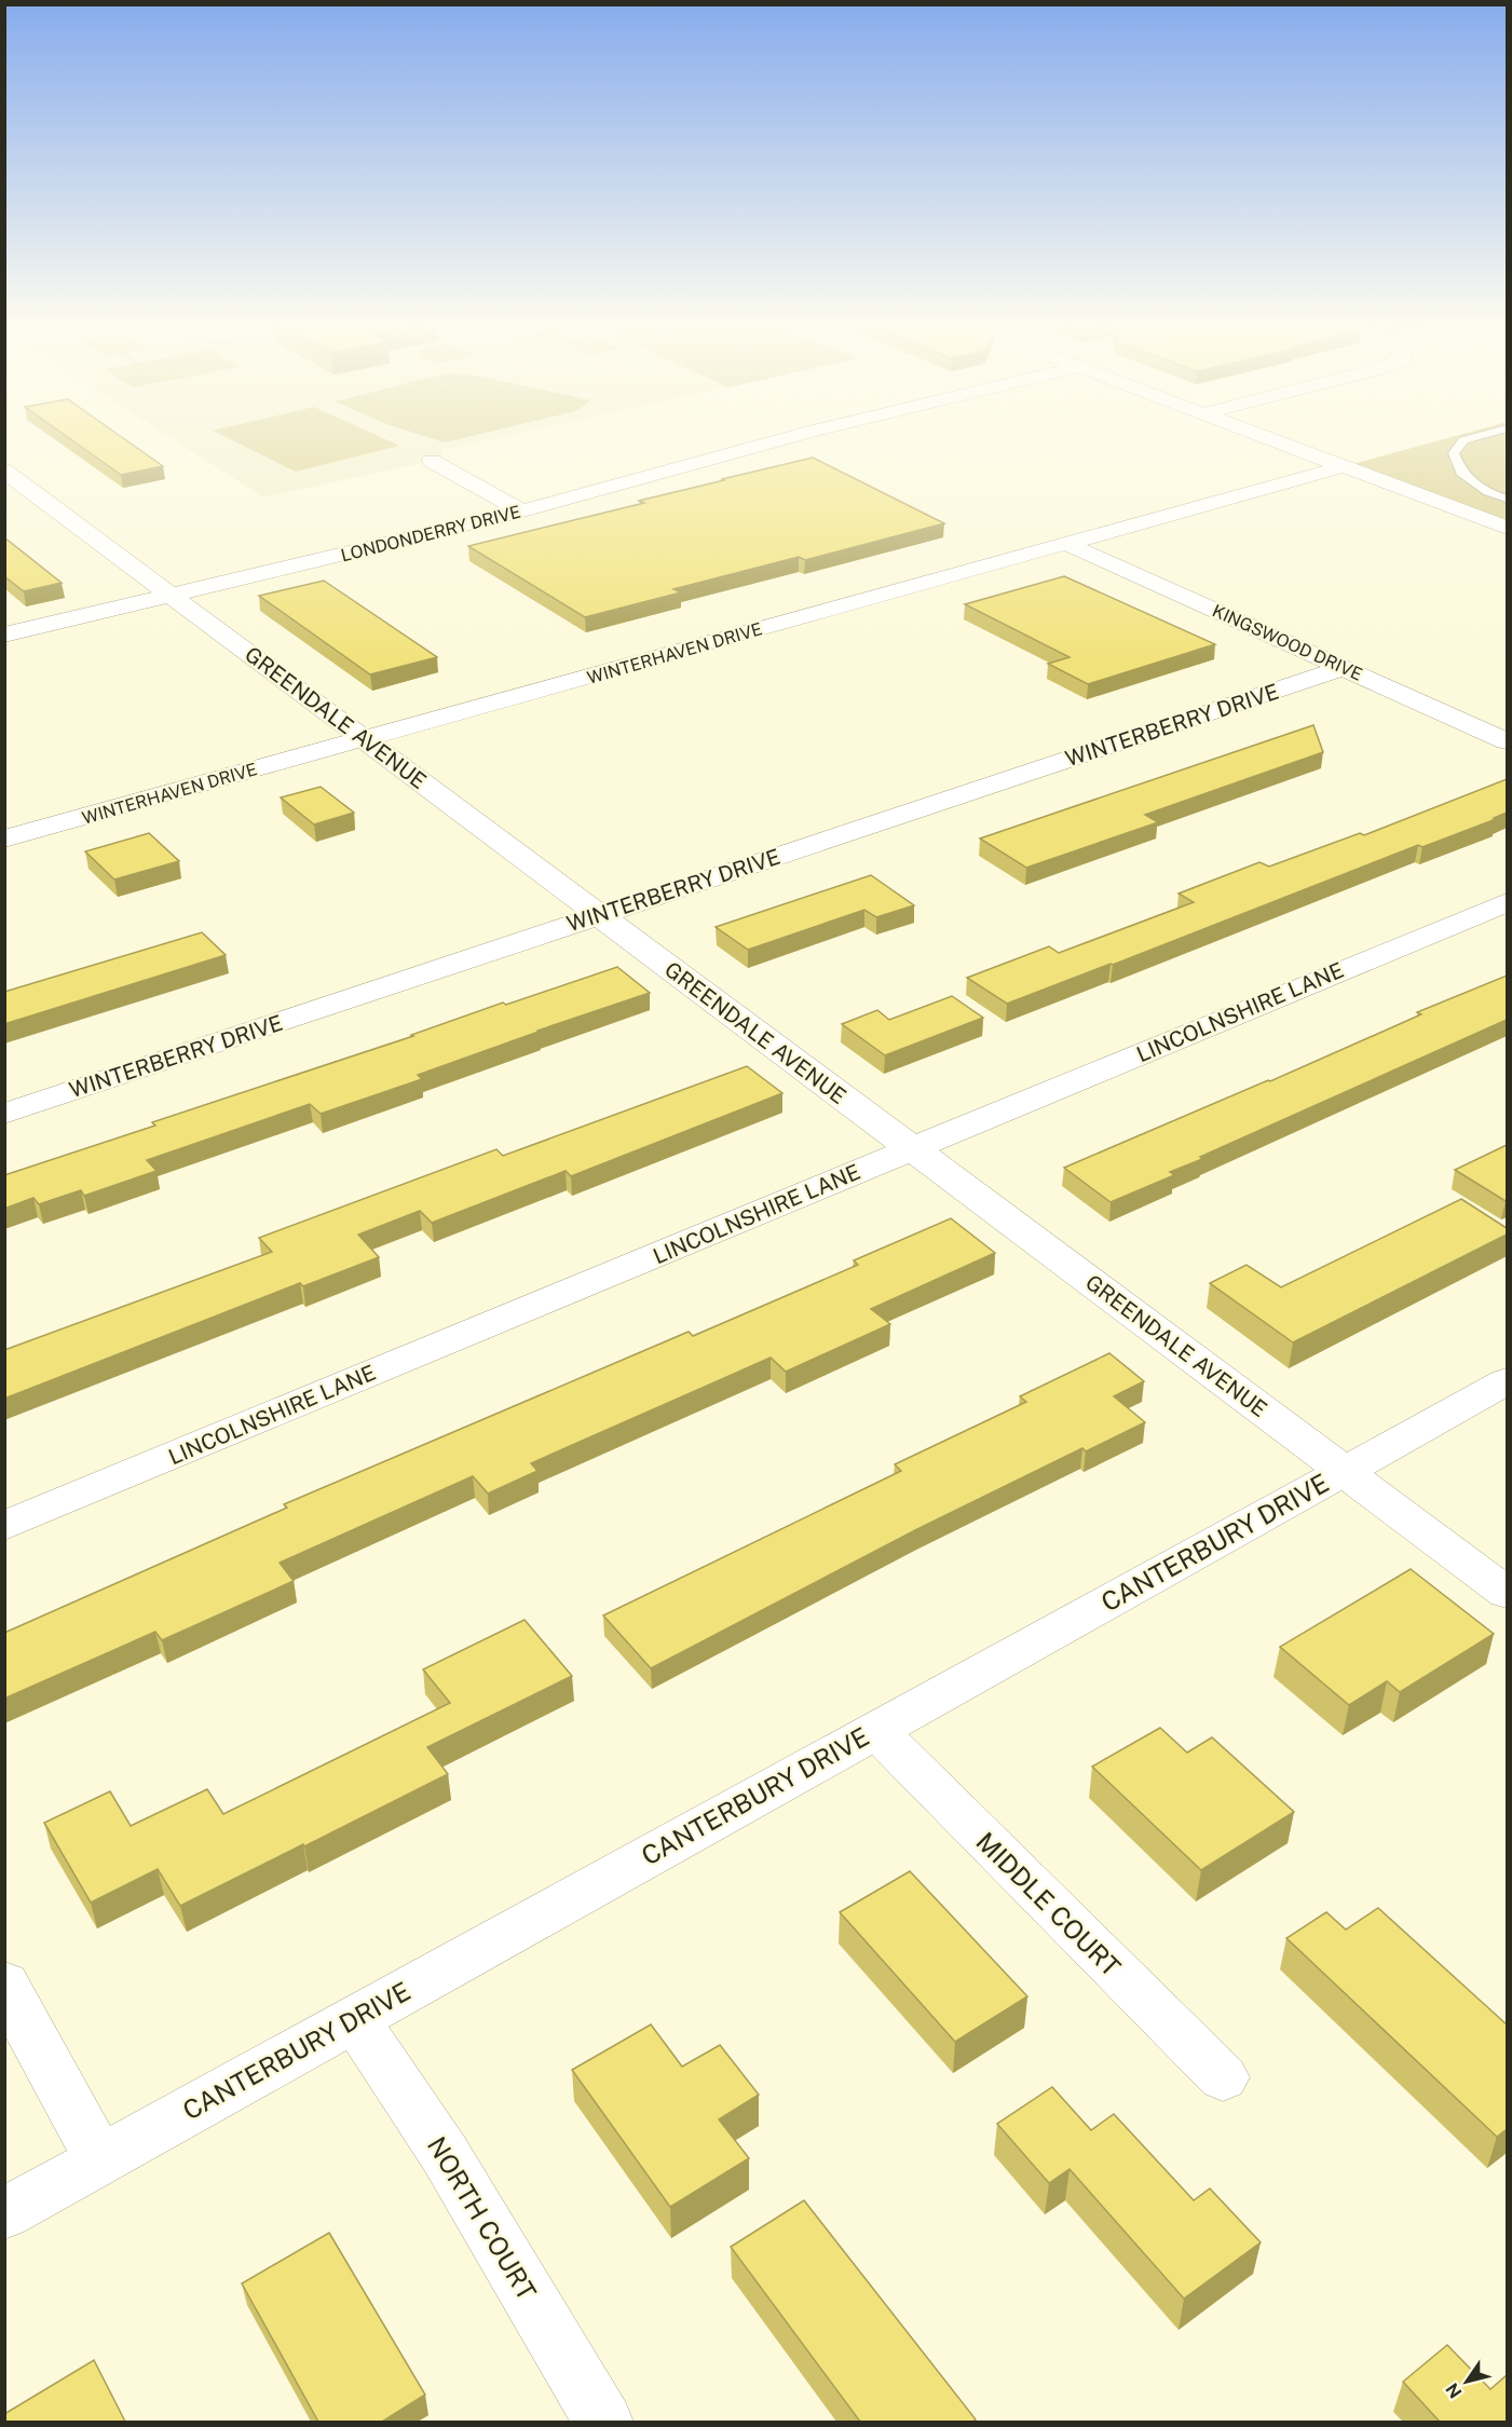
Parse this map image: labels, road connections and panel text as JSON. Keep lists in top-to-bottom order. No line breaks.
{"streets":{"street":["LONDONDERRY DRIVE","KINGSWOOD DRIVE","WINTERHAVEN DRIVE","GREENDALE AVENUE","WINTERBERRY DRIVE","LINCOLNSHIRE LANE","CANTERBURY DRIVE","MIDDLE COURT","NORTH COURT"]},"crossings":[["LONDONDERRY DRIVE","GREENDALE AVENUE"],["KINGSWOOD DRIVE","WINTERHAVEN DRIVE"],["KINGSWOOD DRIVE","WINTERBERRY DRIVE"],["WINTERHAVEN DRIVE","GREENDALE AVENUE"],["GREENDALE AVENUE","WINTERBERRY DRIVE"],["GREENDALE AVENUE","LINCOLNSHIRE LANE"],["GREENDALE AVENUE","CANTERBURY DRIVE"],["CANTERBURY DRIVE","MIDDLE COURT"],["CANTERBURY DRIVE","NORTH COURT"]],"north":"bottom left"}
